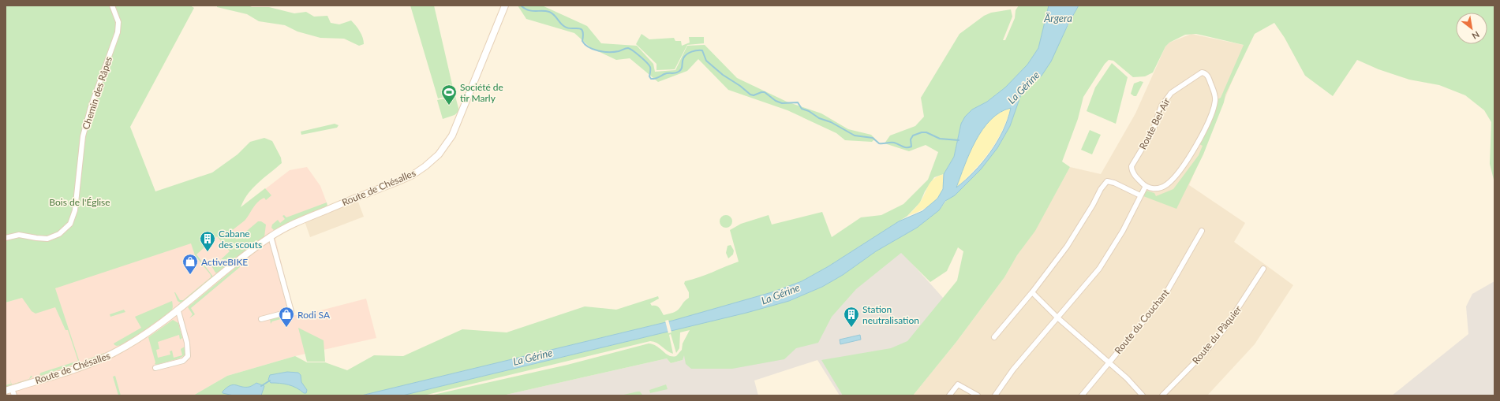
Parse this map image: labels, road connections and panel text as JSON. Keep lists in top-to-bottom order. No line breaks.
{"streets":{"street":["Chemin des Râpes","Route Bel-Air","Route de Chésalles","Route du Couchant","Route du Pâquier"]},"water":["Ärgera","La Gérine"],"parks":["Bois de l'Église"],"places":{"sports":["Société de tir Marly"],"building":["Cabane des scouts","Station neutralisation"],"shop":["ActiveBIKE","Rodi SA"]},"north":"bottom right"}
